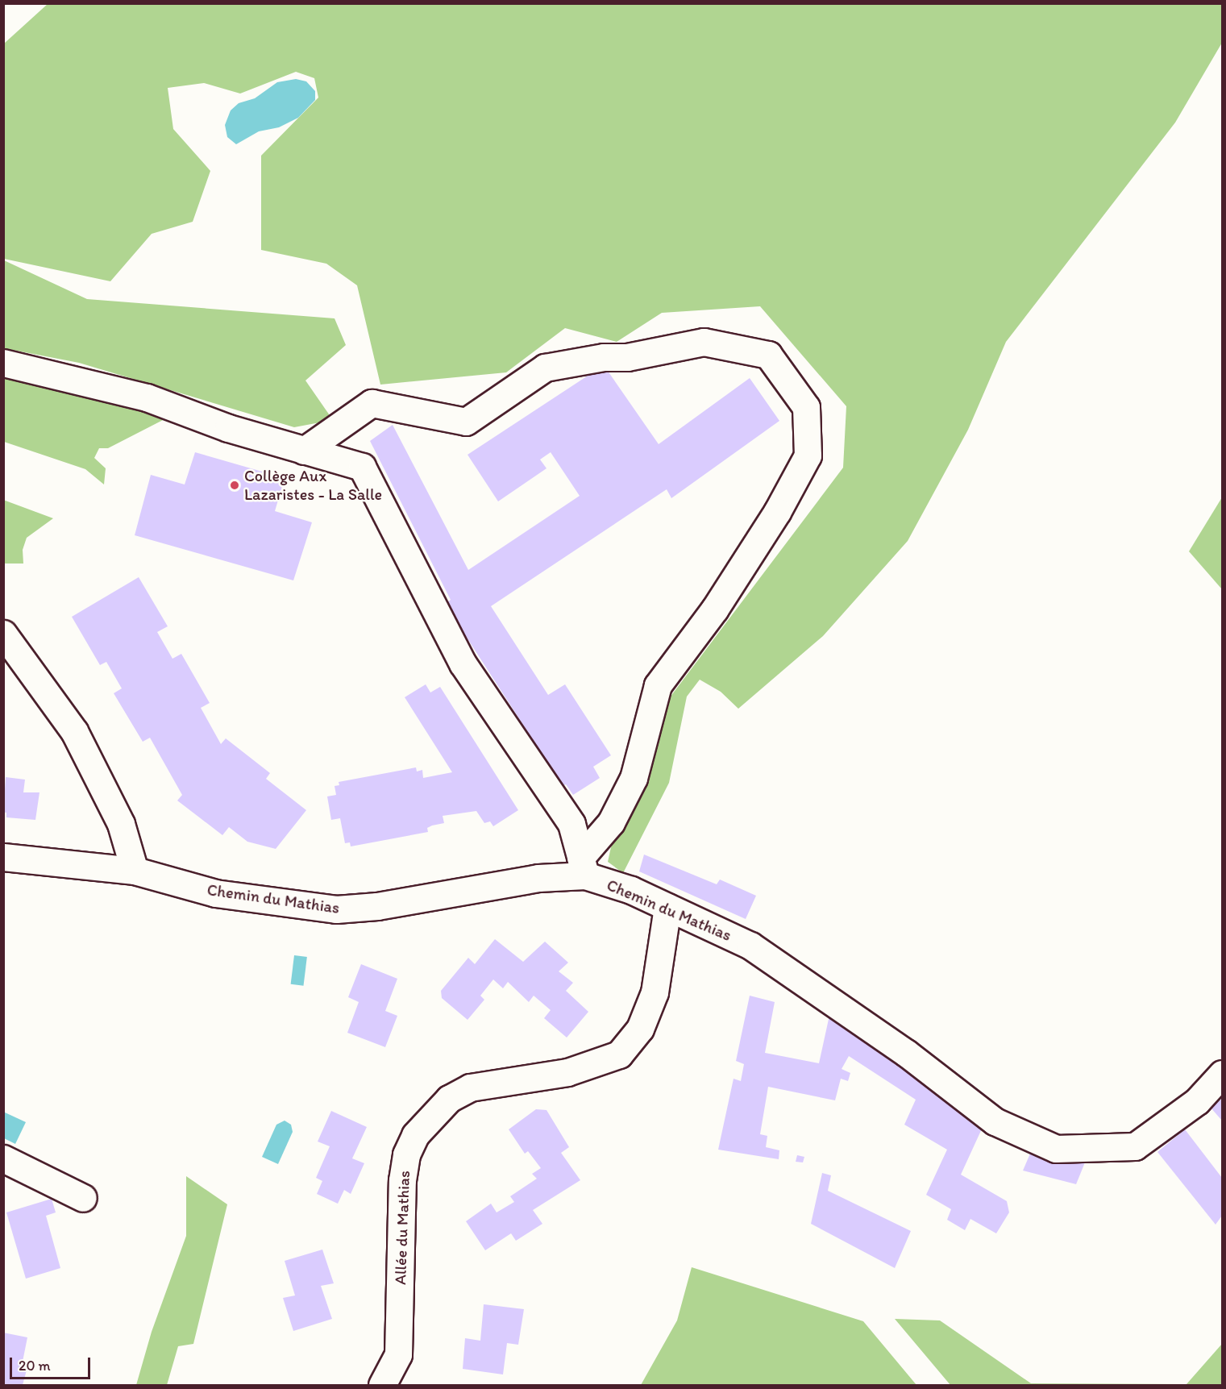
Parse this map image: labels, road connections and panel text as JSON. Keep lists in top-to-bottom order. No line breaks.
{"streets":{"street":["Chemin du Mathias","Allée du Mathias"]},"crossings":[["Chemin du Mathias","Allée du Mathias"]],"places":["Collège Aux Lazaristes - La Salle"],"scale_bar":"20 m"}
